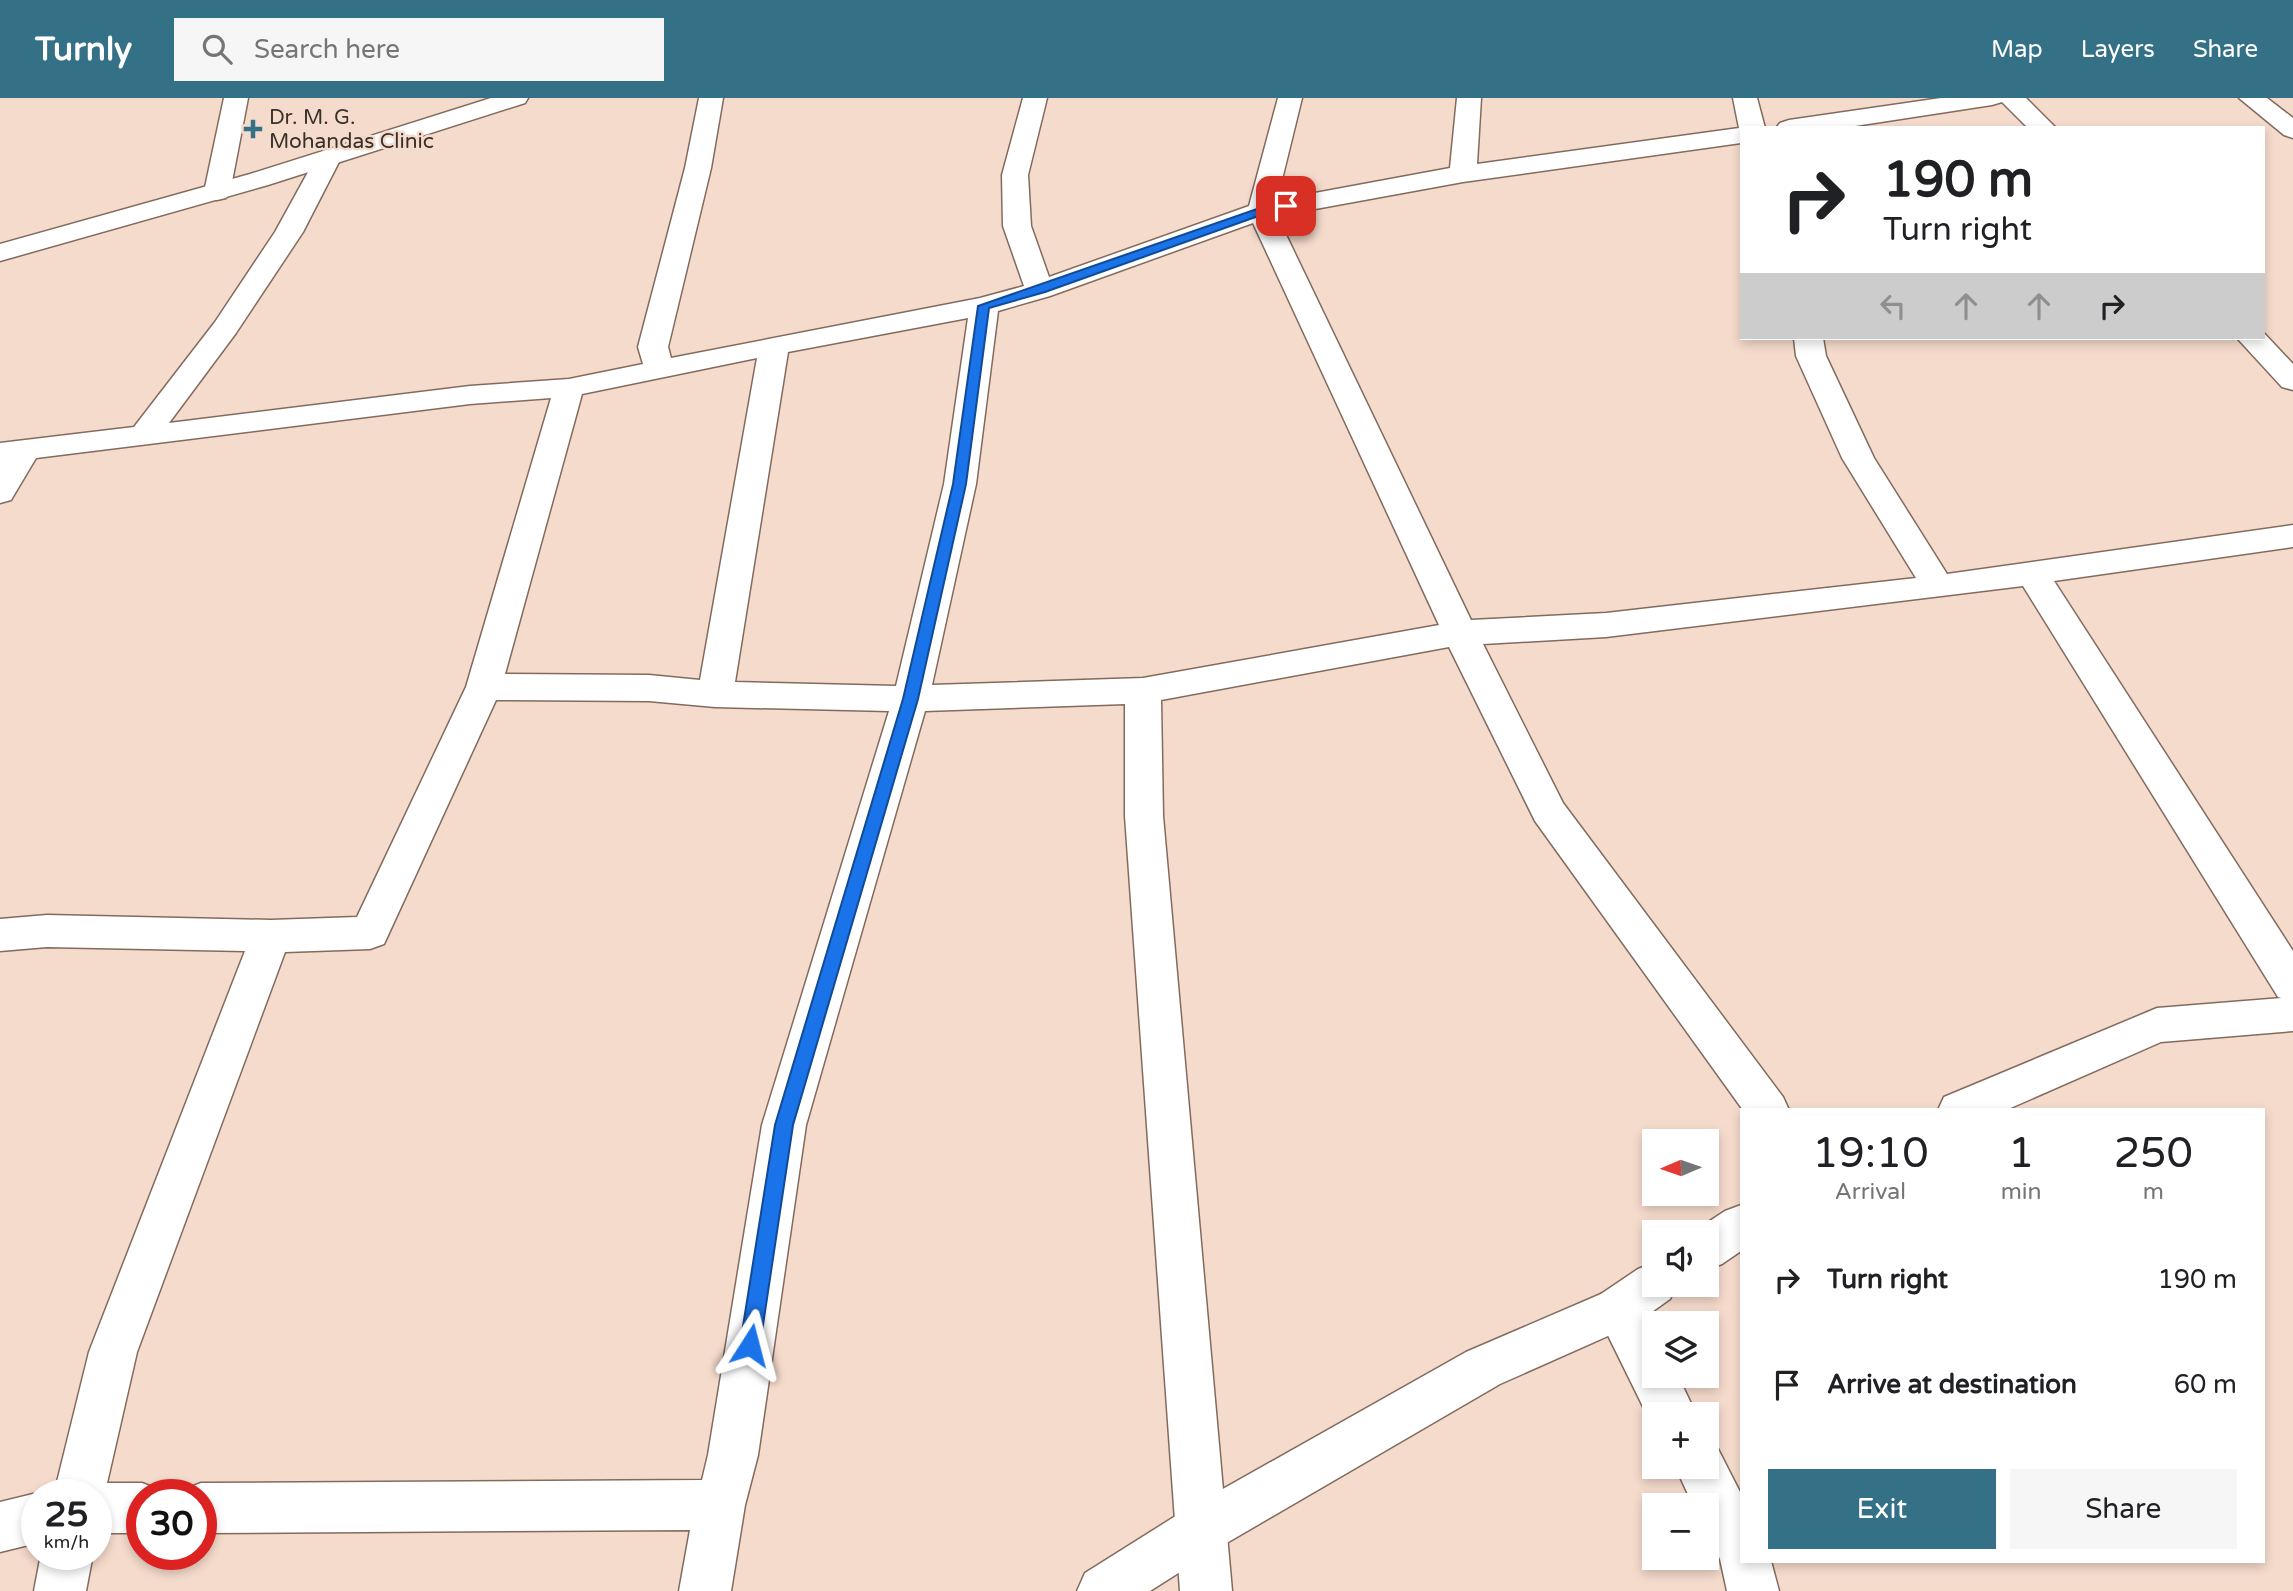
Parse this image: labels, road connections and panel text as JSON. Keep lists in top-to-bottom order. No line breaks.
{"places":{"health":["Dr. M. G. Mohandas Clinic"]},"north":"left","page":{"header":"Turnly","search":"Search here","nav":["Map","Layers","Share"],"turn":["190 m","Turn right"],"eta":["19:10","Arrival","1","min","250","m"],"map_buttons":["+","−"],"list":[{"name":"Turn right","value":"190 m"},{"name":"Arrive at destination","value":"60 m"}],"buttons":["Exit","Share"],"speed":"25 km/h","limit":"30"}}
